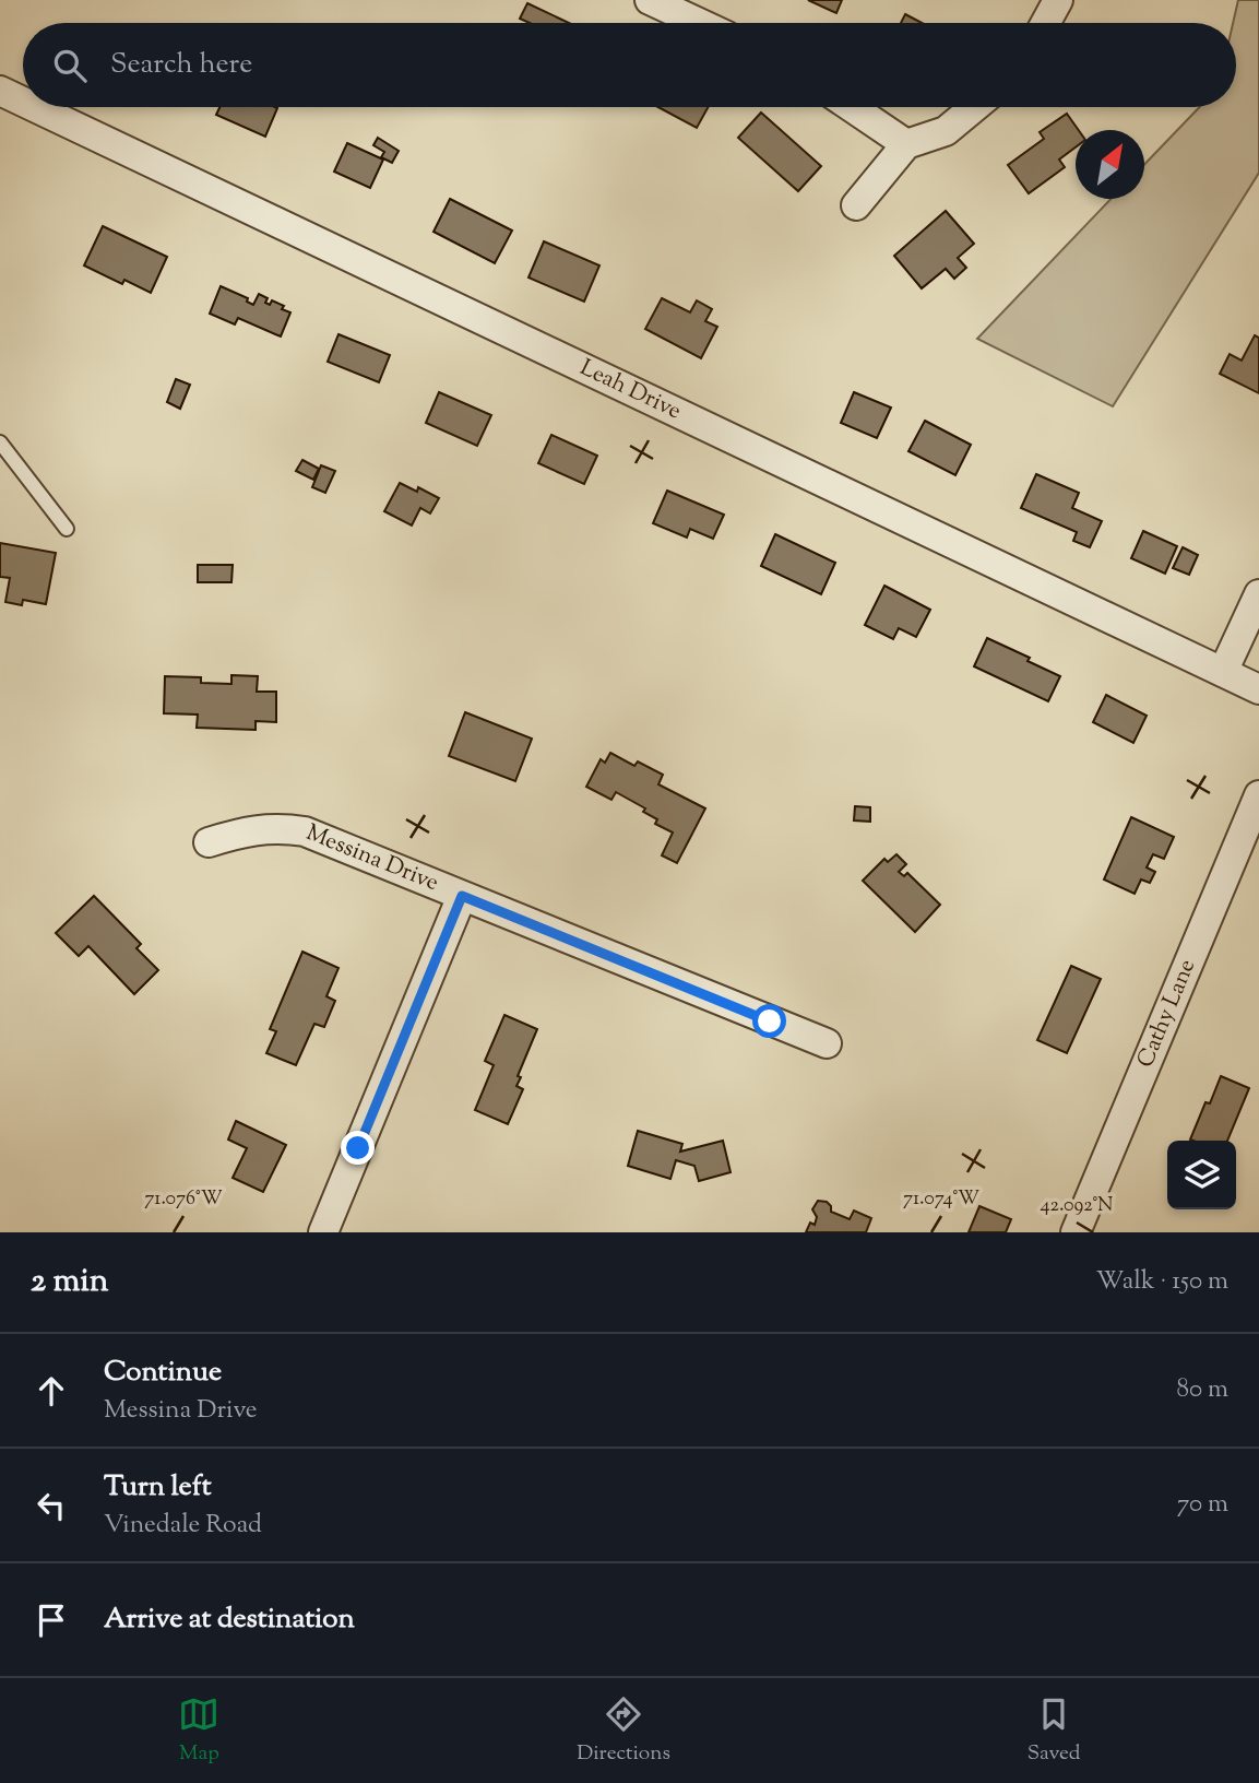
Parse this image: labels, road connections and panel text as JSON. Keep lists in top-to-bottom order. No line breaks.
{"streets":{"street":["Leah Drive","Messina Drive","Cathy Lane"]},"north":"top right","page":{"search":"Search here","heading":["2 min","Walk · 150 m"],"list":[["Continue","Messina Drive","80 m"],["Turn left","Vinedale Road","70 m"],"Arrive at destination"],"nav":["Map","Directions","Saved"]},"coordinates":["71.076°W","71.074°W","42.092°N"]}
